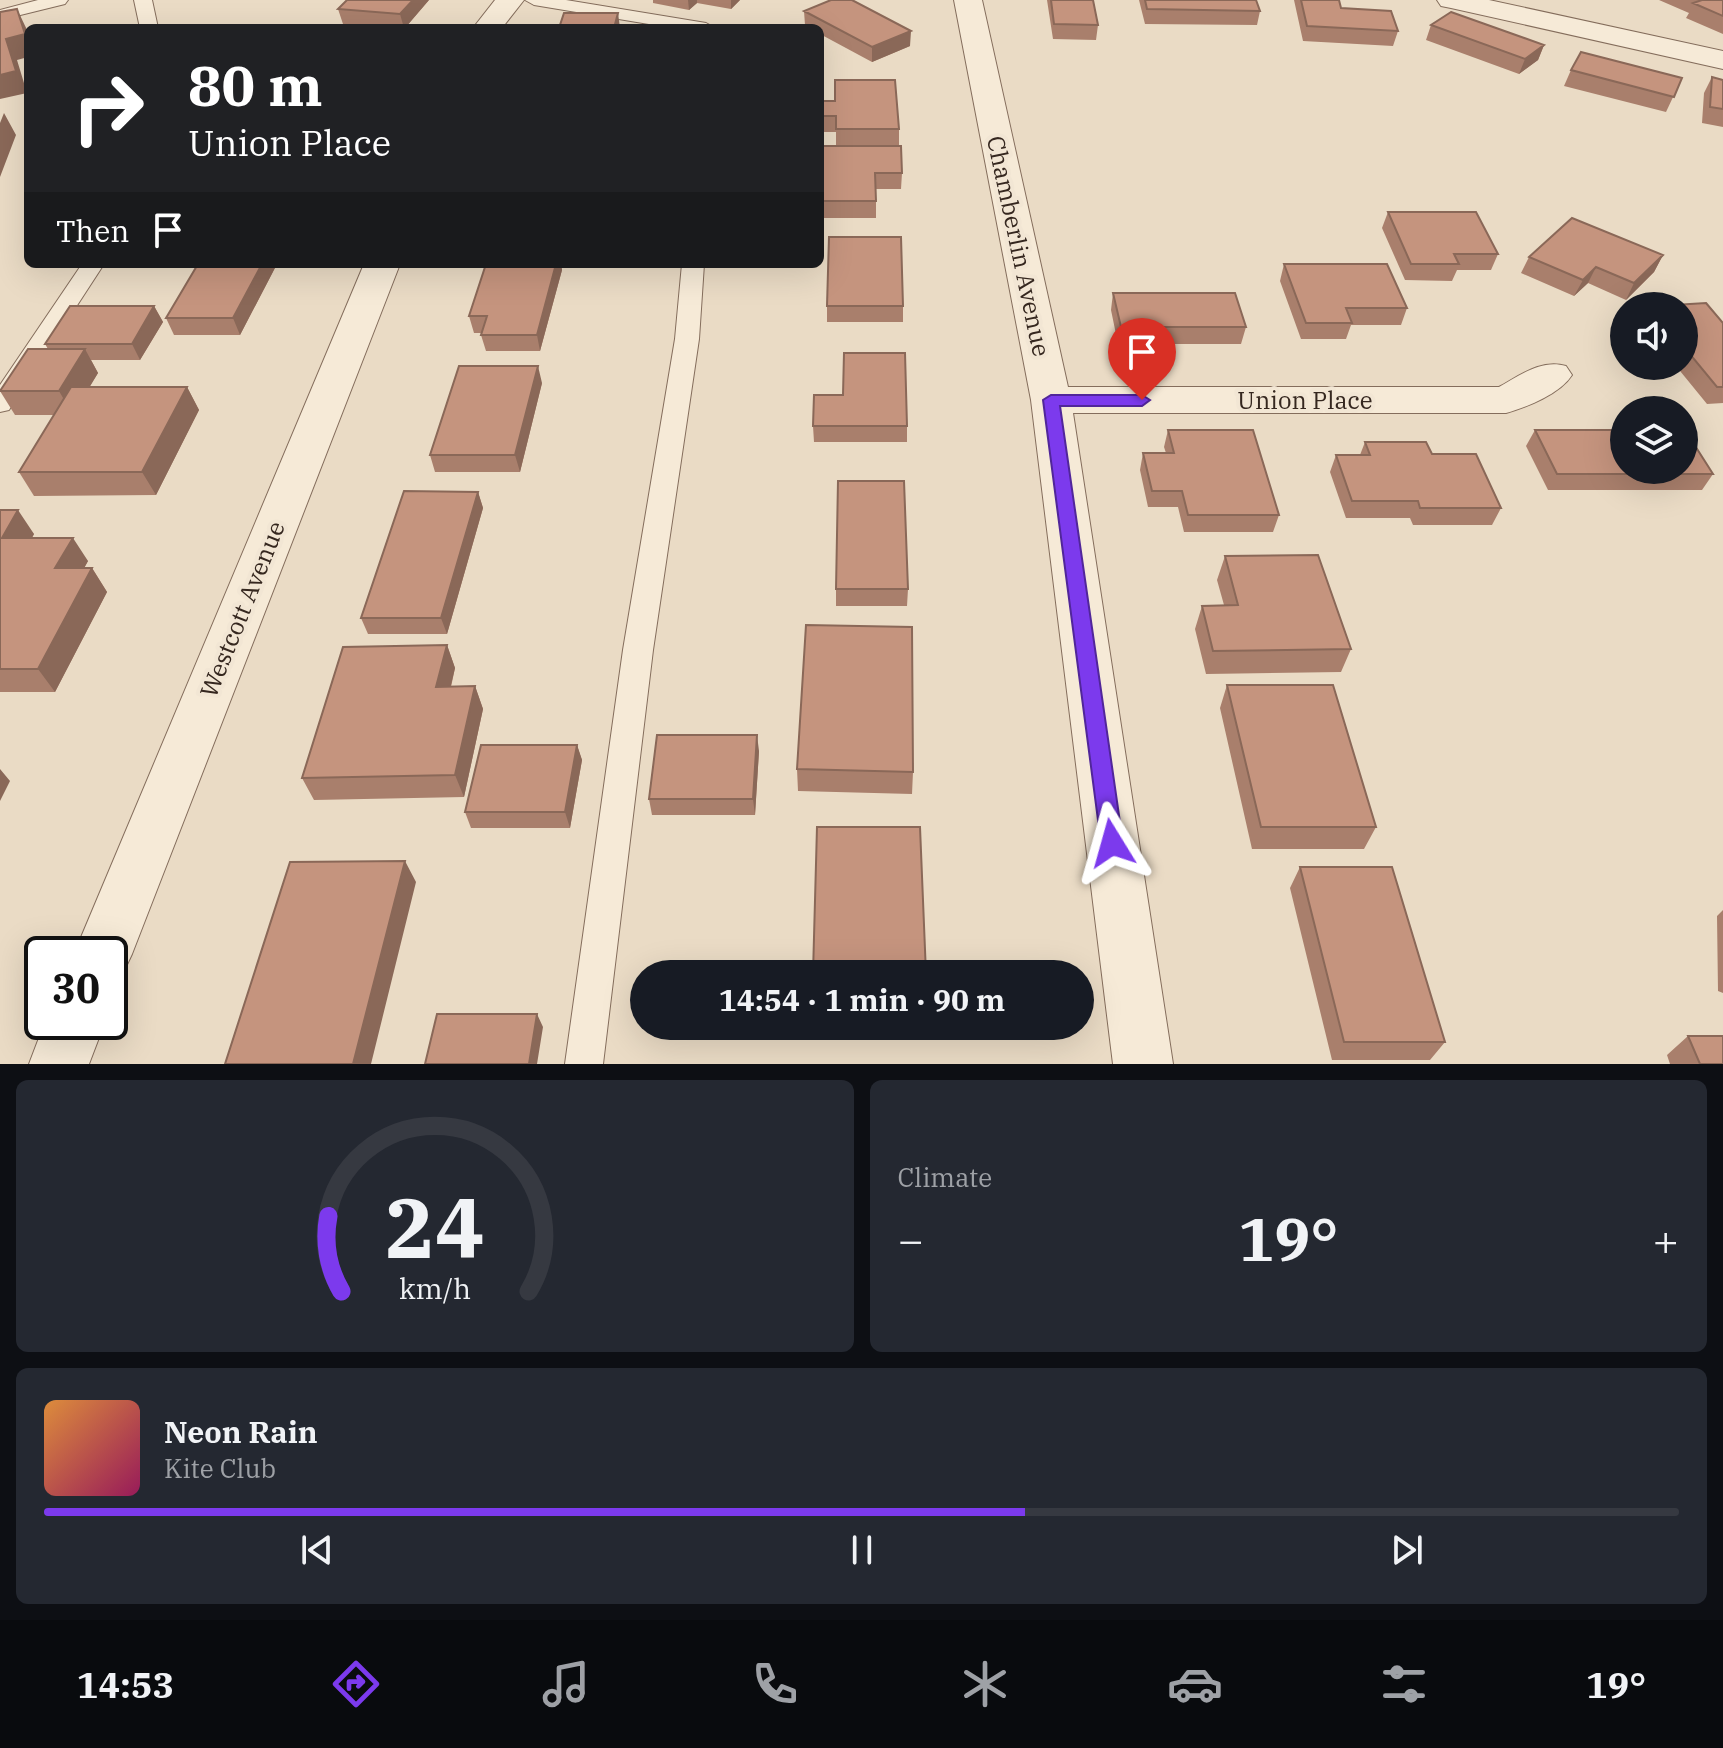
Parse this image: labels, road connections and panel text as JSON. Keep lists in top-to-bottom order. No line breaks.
{"streets":{"street":["Chamberlin Avenue","Union Place","Westcott Avenue"]},"crossings":[["Chamberlin Avenue","Union Place"]],"page":{"turn":["80 m","Union Place"],"then":"Then","limit":"30","trip":"14:54 · 1 min · 90 m","tile":"Climate","heat":["−","19°","+"],"song":["Neon Rain","Kite Club"],"tabs":["14:53","19°"],"gauge":["24","km/h"]}}
